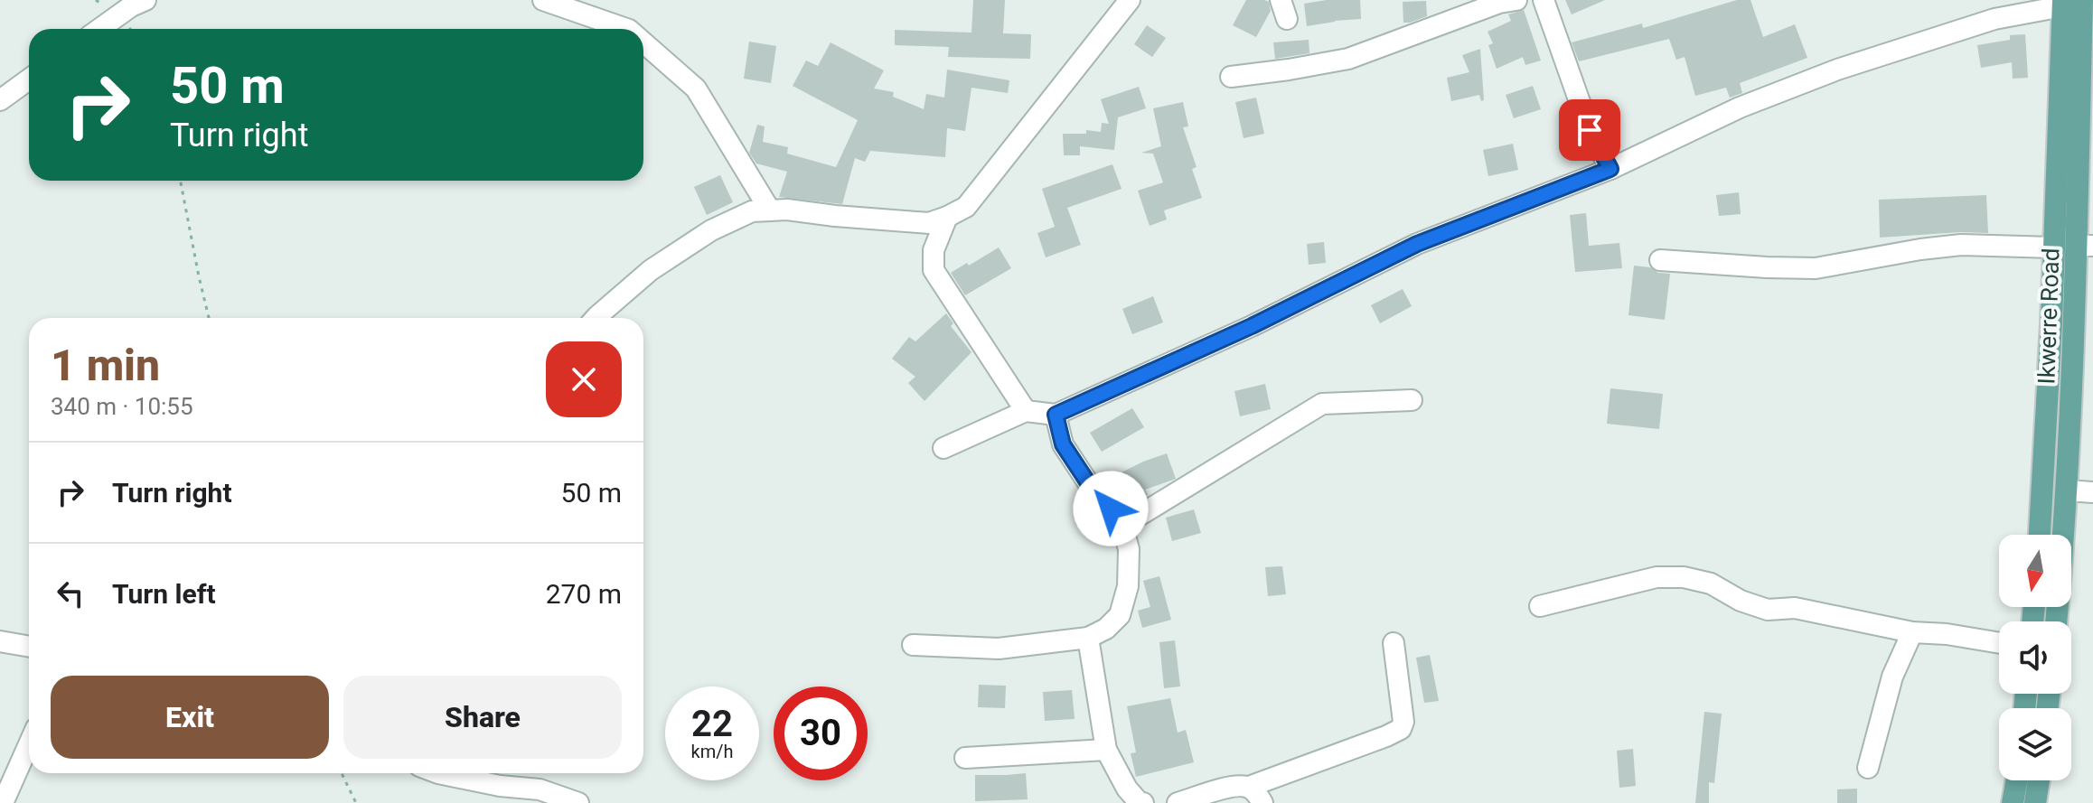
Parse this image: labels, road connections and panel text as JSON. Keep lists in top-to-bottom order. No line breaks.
{"streets":{"main road":["Ikwerre Road"]},"north":"bottom","page":{"turn":["50 m","Turn right"],"heading":["1 min","340 m · 10:55"],"list":[{"name":"Turn right","value":"50 m"},{"name":"Turn left","value":"270 m"}],"buttons":["Exit","Share"],"speed":"22 km/h","limit":"30"}}
